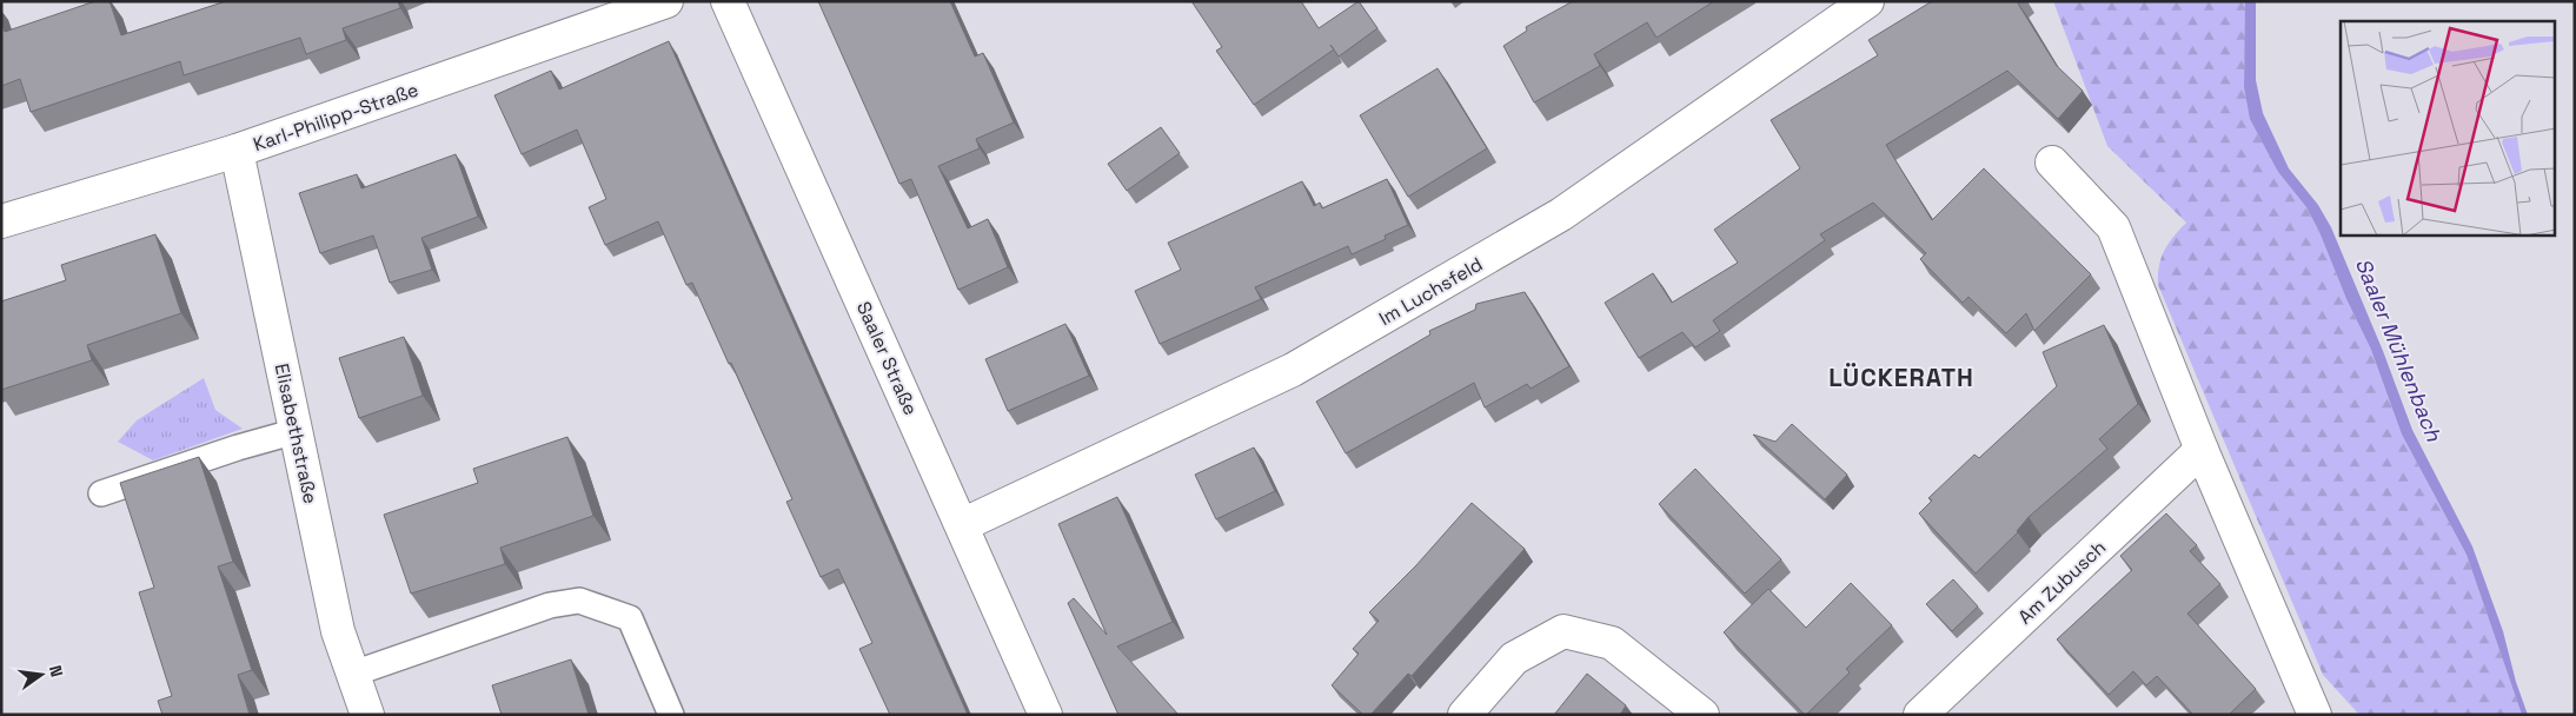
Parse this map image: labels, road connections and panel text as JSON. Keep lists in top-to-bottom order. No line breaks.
{"streets":{"street":["Karl-Philipp-Straße","Im Luchsfeld","Saaler Straße","Elisabethstraße","Am Zubusch"]},"crossings":[["Karl-Philipp-Straße","Elisabethstraße"],["Im Luchsfeld","Saaler Straße"]],"districts":["LÜCKERATH"],"water":["Saaler Mühlenbach"],"north":"right"}
